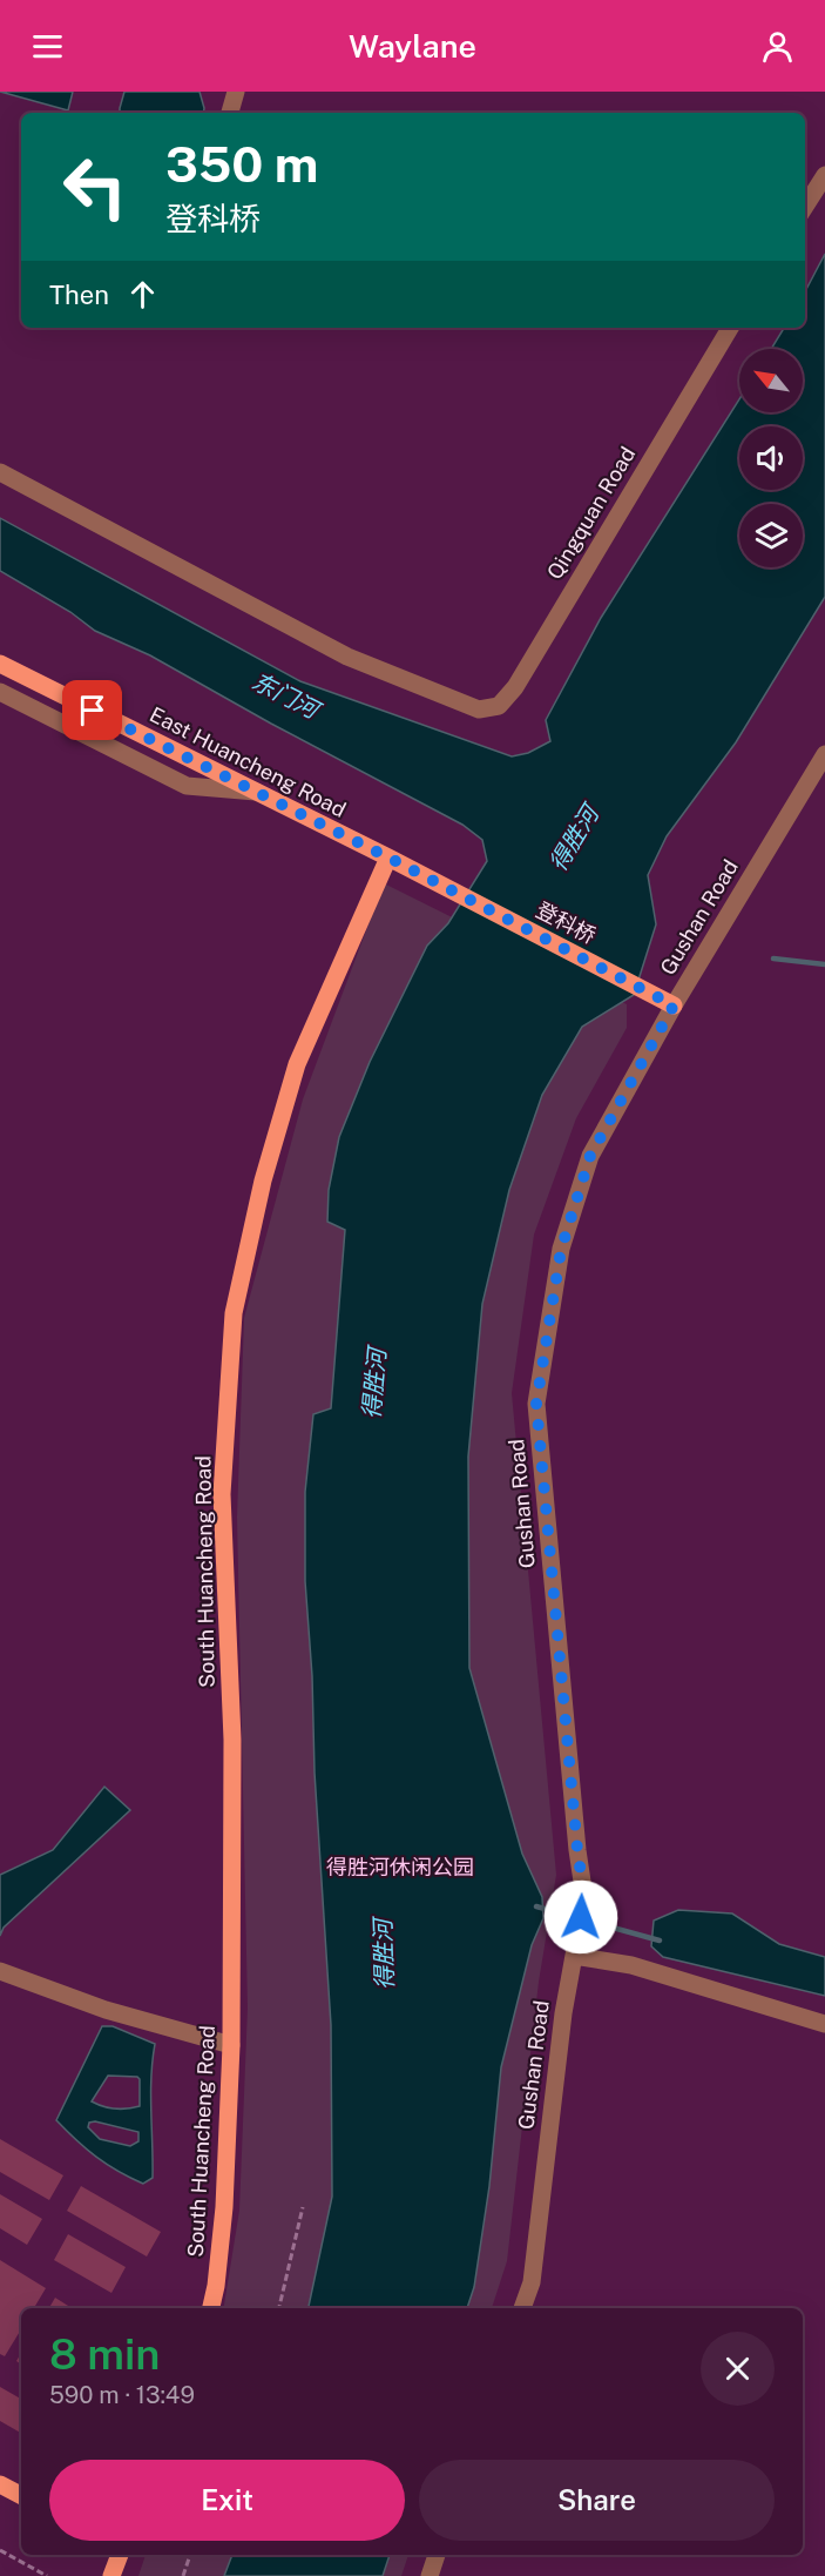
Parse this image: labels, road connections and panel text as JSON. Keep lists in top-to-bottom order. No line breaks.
{"streets":{"main road":["East Huancheng Road","登科桥","South Huancheng Road"],"street":["Qingquan Road","Gushan Road"]},"crossings":[["East Huancheng Road","登科桥"],["East Huancheng Road","South Huancheng Road"],["Gushan Road","登科桥"]],"water":["东门河","得胜河"],"parks":["得胜河休闲公园"],"north":"top left","page":{"header":"Waylane","turn":["350 m","登科桥"],"then":"Then","heading":["8 min","590 m · 13:49"],"buttons":["Exit","Share"]}}
